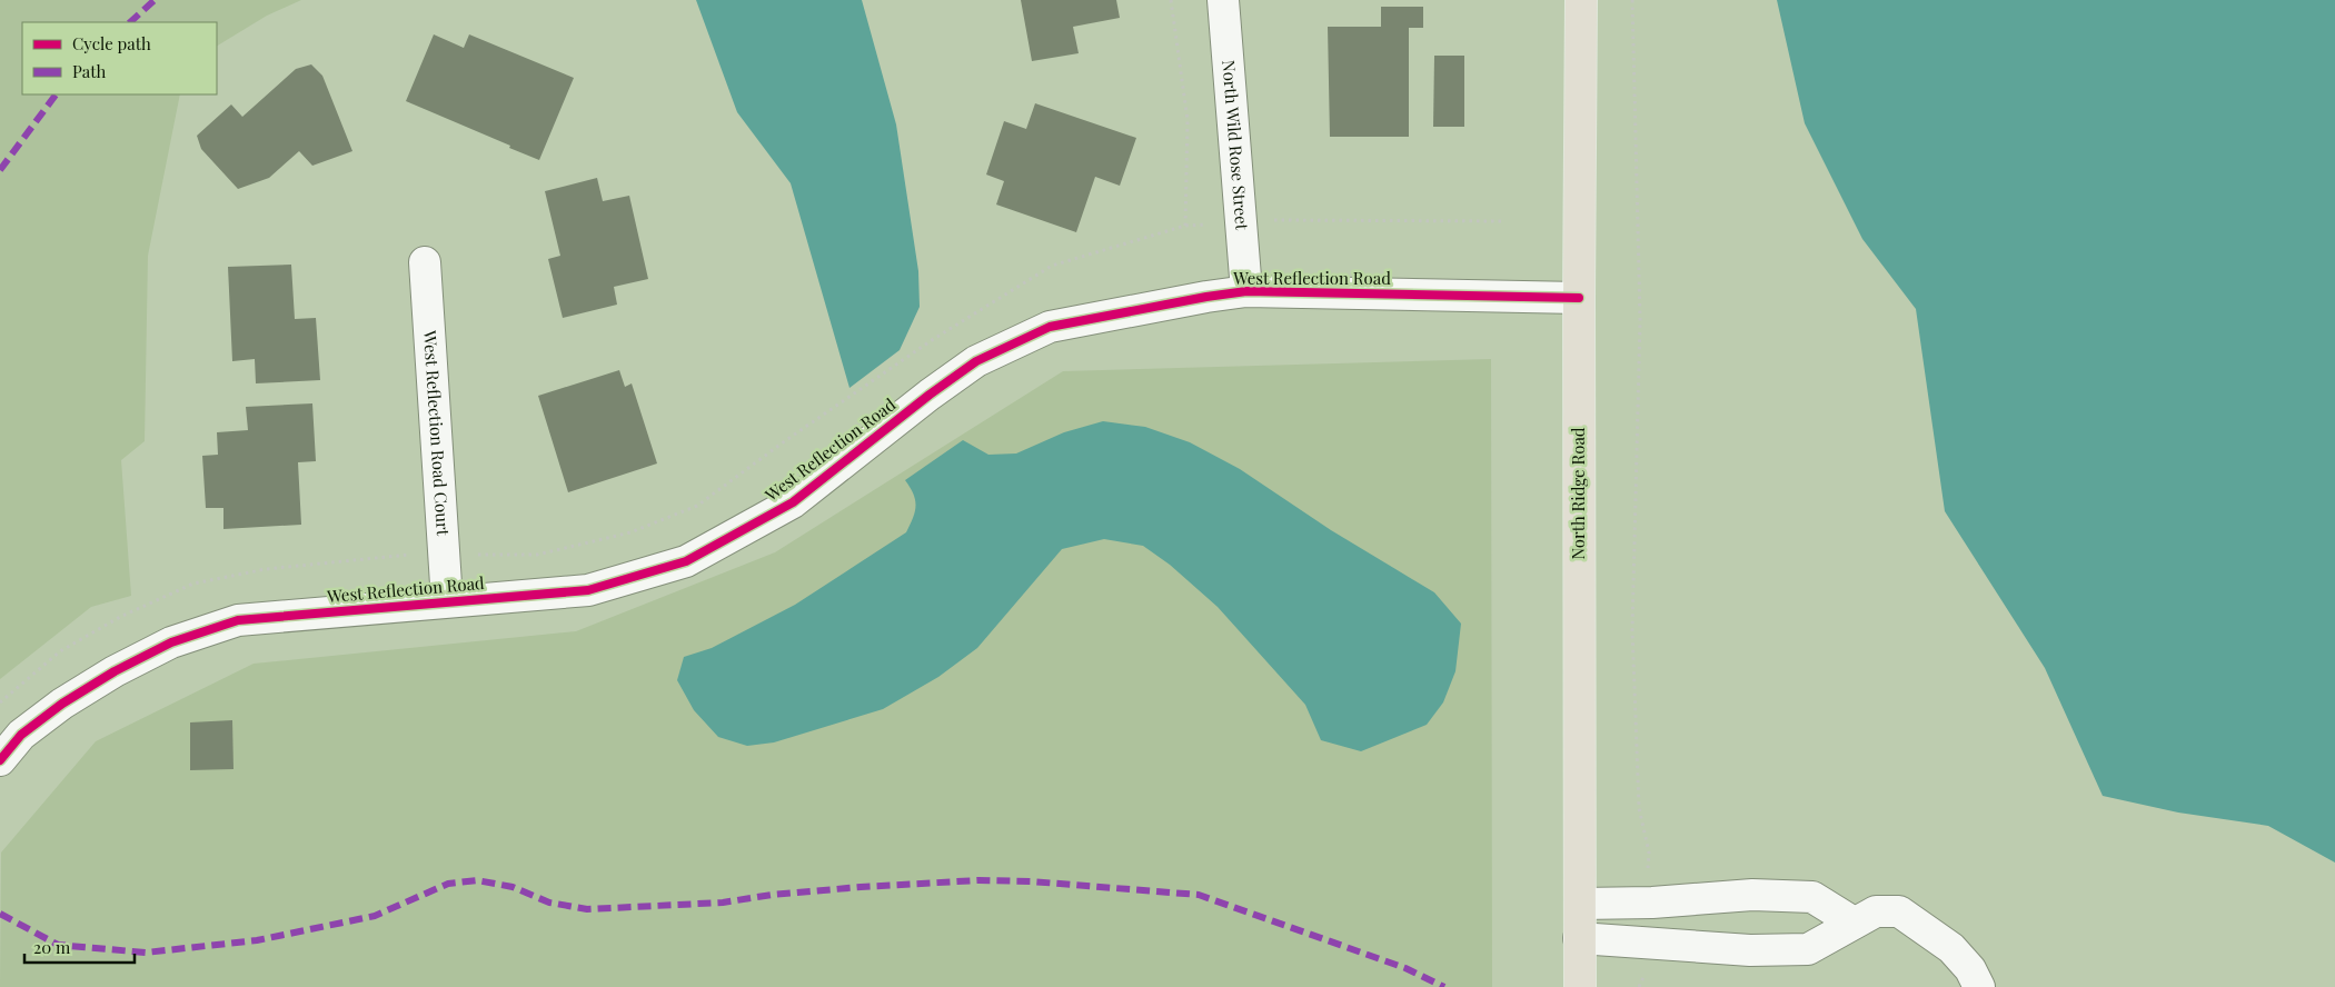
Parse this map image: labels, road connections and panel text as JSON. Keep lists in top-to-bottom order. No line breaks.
{"streets":{"main road":["North Ridge Road"],"street":["North Wild Rose Street","West Reflection Road","West Reflection Road Court"]},"crossings":[["North Wild Rose Street","West Reflection Road"],["West Reflection Road","West Reflection Road Court"],["West Reflection Road","North Ridge Road"]],"legend":["Cycle path","Path"],"scale_bar":"20 m"}
